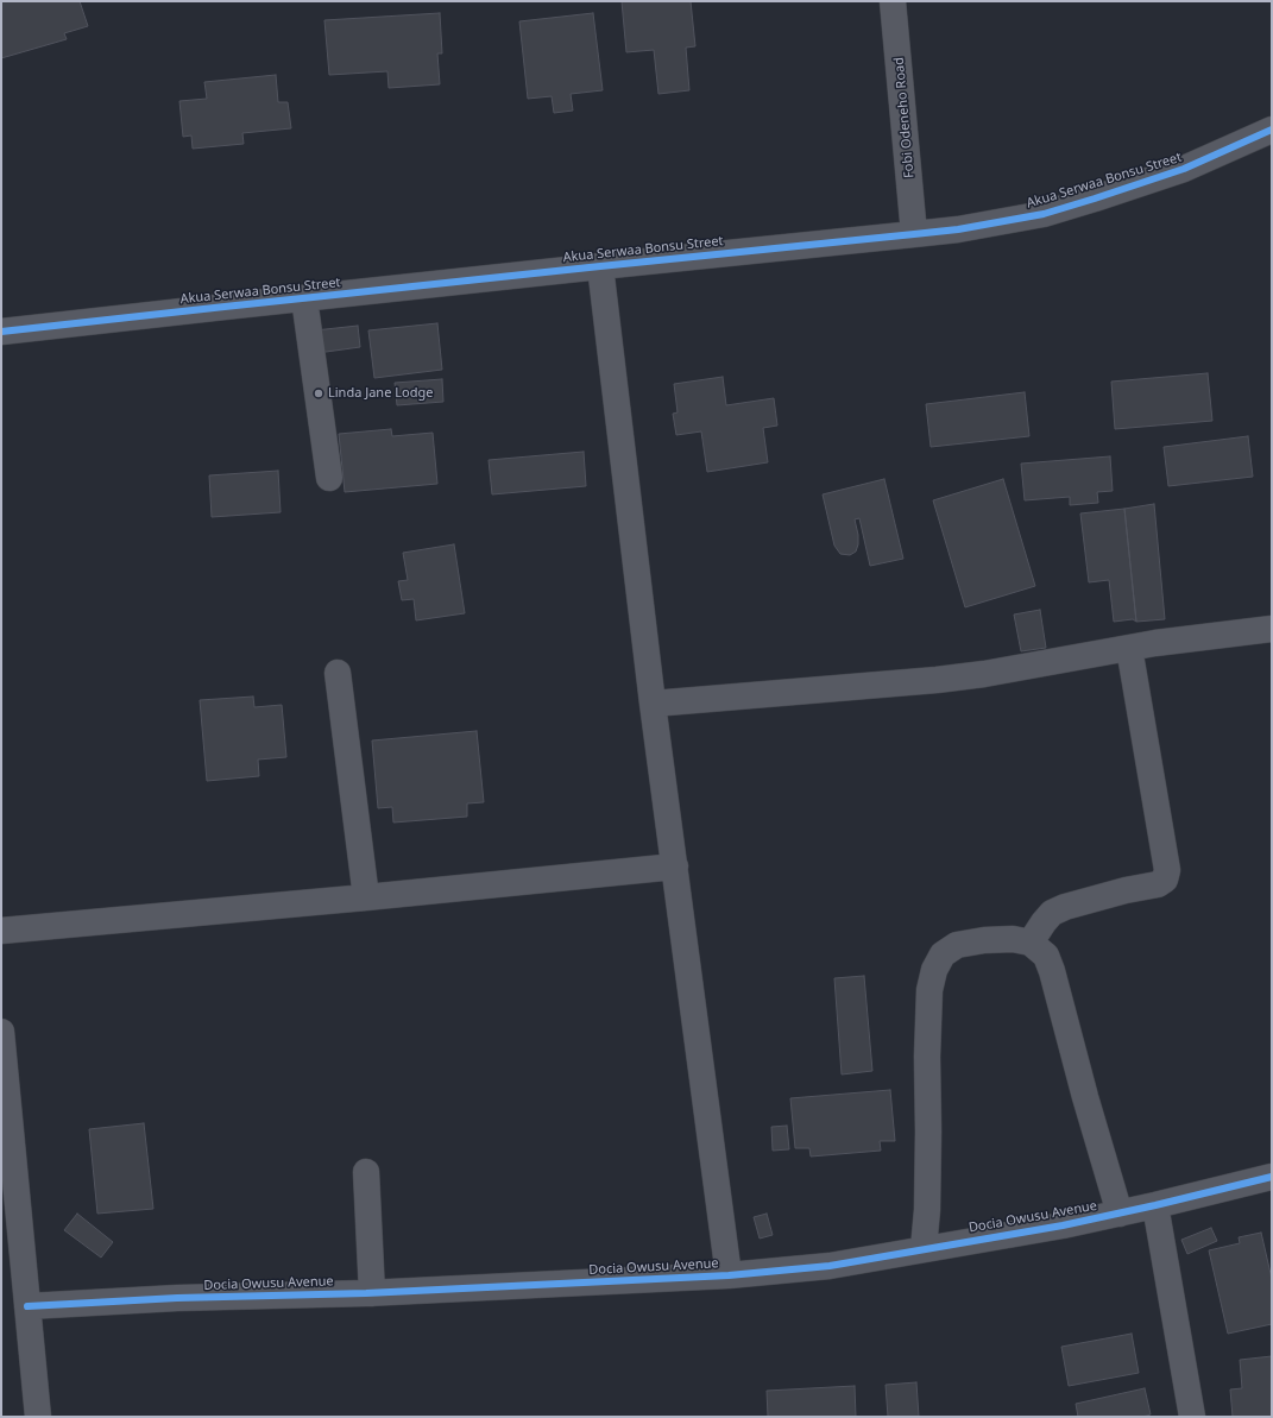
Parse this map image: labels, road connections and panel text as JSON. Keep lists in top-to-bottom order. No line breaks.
{"streets":{"street":["Fobi Odeneho Road","Akua Serwaa Bonsu Street","Docia Owusu Avenue"]},"crossings":[["Fobi Odeneho Road","Akua Serwaa Bonsu Street"]],"places":["Linda Jane Lodge"]}
